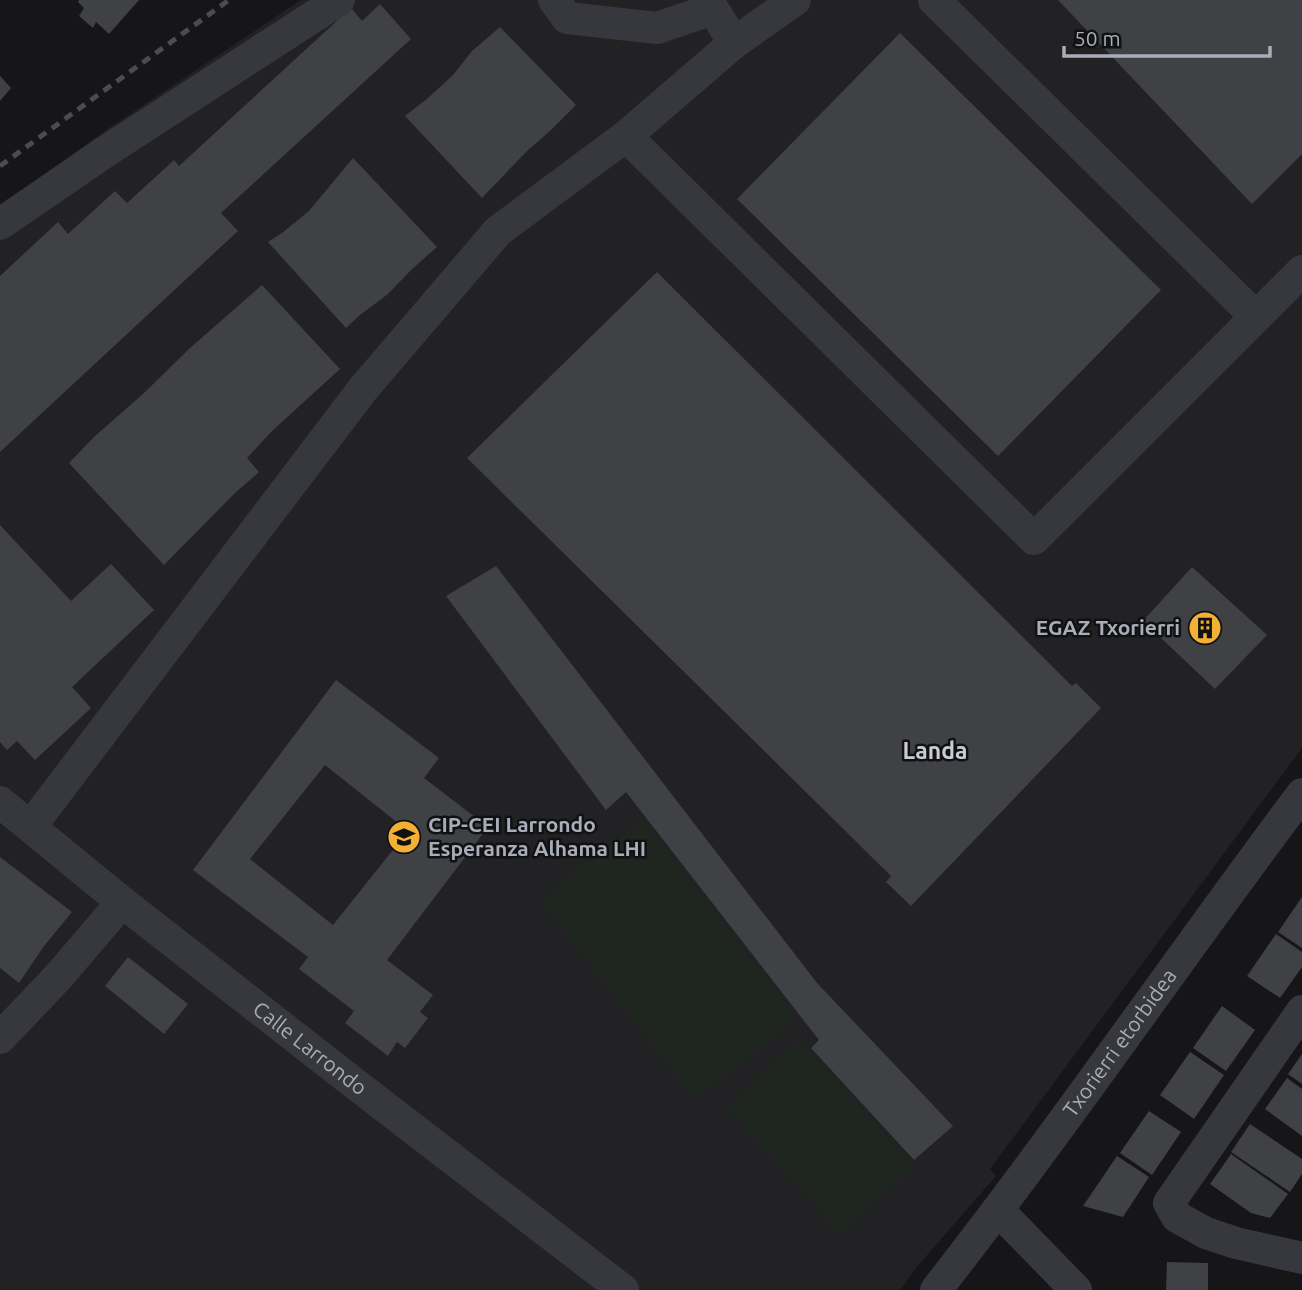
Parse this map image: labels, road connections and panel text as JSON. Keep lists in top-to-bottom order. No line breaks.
{"streets":{"street":["Txorierri etorbidea","Calle Larrondo"]},"districts":["Landa"],"places":{"building":["EGAZ Txorierri"],"school or university":["CIP-CEI Larrondo Esperanza Alhama LHI"]},"scale_bar":"50 m"}
